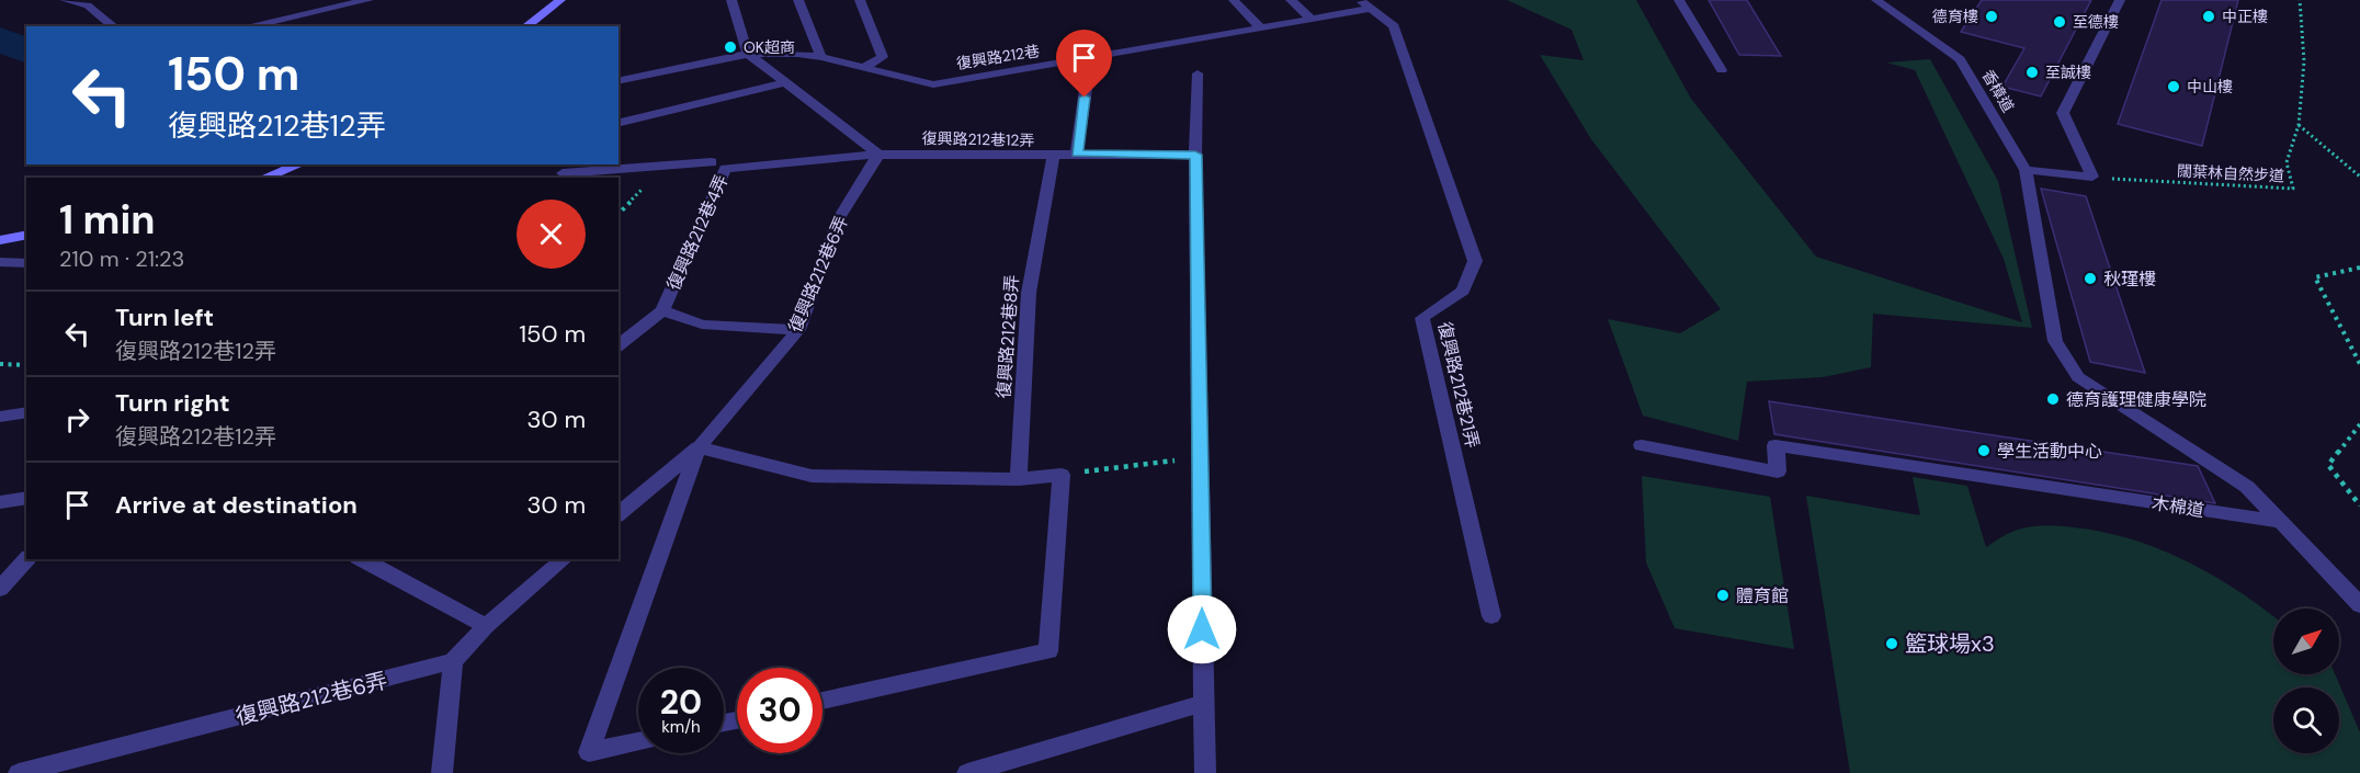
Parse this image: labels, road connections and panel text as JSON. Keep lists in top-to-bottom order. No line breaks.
{"streets":{"street":["復興路212巷","香樟道","復興路212巷12弄","復興路212巷4弄","復興路212巷6弄","復興路212巷8弄","復興路212巷21弄","木棉道"],"path":["闊葉林自然步道"]},"crossings":[["復興路212巷","復興路212巷21弄"],["復興路212巷12弄","復興路212巷4弄"],["復興路212巷12弄","復興路212巷6弄"],["復興路212巷12弄","復興路212巷8弄"],["復興路212巷4弄","復興路212巷6弄"]],"places":["德育樓","中正樓","至德樓","OK超商","至誠樓","中山樓","秋瑾樓","德育護理健康學院","學生活動中心","體育館","籃球場x3"],"north":"top right","page":{"turn":["150 m","復興路212巷12弄"],"heading":["1 min","210 m · 21:23"],"list":[{"name":"Turn left","note":"復興路212巷12弄","value":"150 m"},{"name":"Turn right","note":"復興路212巷12弄","value":"30 m"},{"name":"Arrive at destination","value":"30 m"}],"speed":"20 km/h","limit":"30"}}
